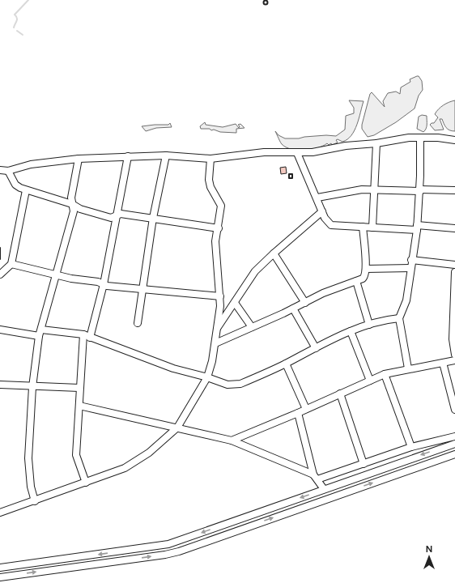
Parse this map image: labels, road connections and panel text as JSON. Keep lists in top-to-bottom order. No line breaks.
{"north":"top"}
